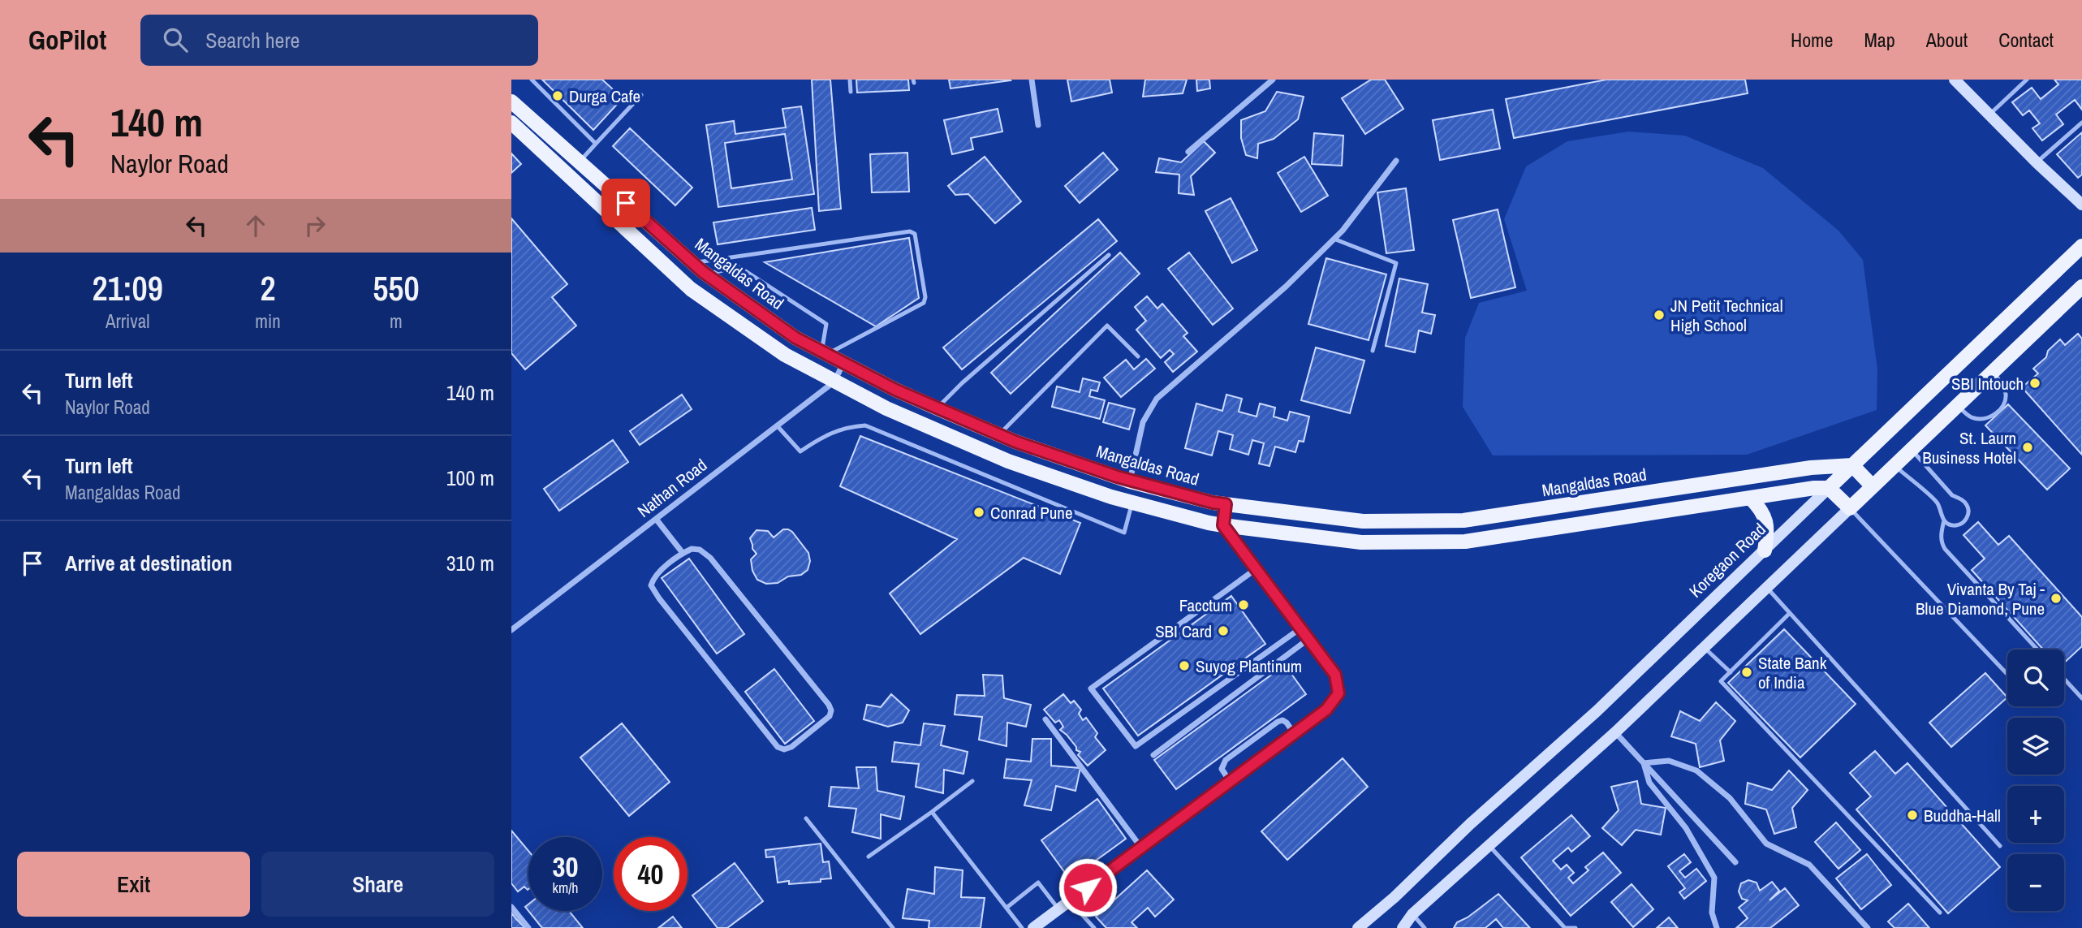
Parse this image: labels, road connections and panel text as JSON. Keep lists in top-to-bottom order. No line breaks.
{"streets":{"main road":["Mangaldas Road","Koregaon Road"],"street":["Nathan Road"]},"crossings":[["Mangaldas Road","Nathan Road"],["Mangaldas Road","Koregaon Road"]],"places":["Durga Cafe","JN Petit Technical High School","SBI Intouch","St. Laurn Business Hotel","Conrad Pune","Vivanta By Taj - Blue Diamond, Pune","Facctum","SBI Card","Suyog Plantinum","State Bank of India","Buddha-Hall"],"page":{"header":"GoPilot","search":"Search here","nav":["Home","Map","About","Contact"],"turn":["140 m","Naylor Road"],"eta":["21:09","Arrival","2","min","550","m"],"list":[{"name":"Turn left","note":"Naylor Road","value":"140 m"},{"name":"Turn left","note":"Mangaldas Road","value":"100 m"},{"name":"Arrive at destination","value":"310 m"}],"map_buttons":["+","−"],"speed":"30 km/h","limit":"40","buttons":["Exit","Share"]}}
